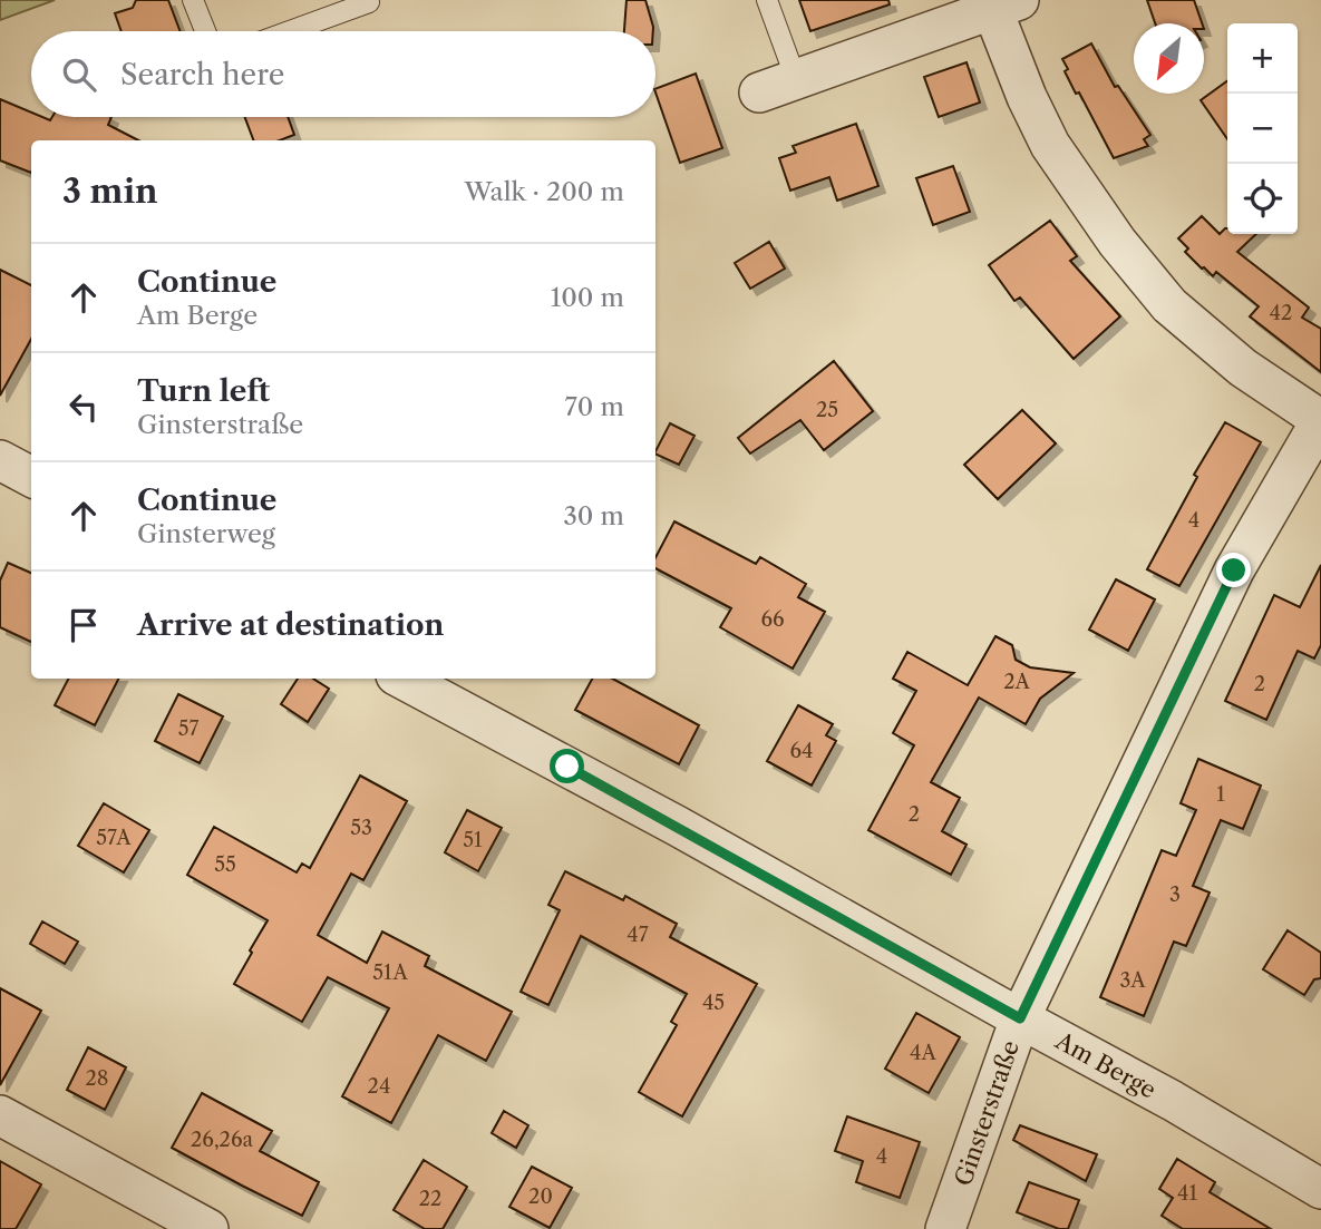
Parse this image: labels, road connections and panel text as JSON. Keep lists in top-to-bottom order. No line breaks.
{"streets":{"street":["Am Berge","Ginsterstraße"]},"crossings":[["Am Berge","Ginsterstraße"]],"house_numbers":["42","25","4","66","2A","2","57","64","1","2","53","57A","51","55","3","47","51A","3A","45","4A","28","24","26,26a","4","41","20","22"],"north":"bottom left","page":{"map_buttons":["+","−"],"search":"Search here","heading":["3 min","Walk · 200 m"],"list":[["Continue","Am Berge","100 m"],["Turn left","Ginsterstraße","70 m"],["Continue","Ginsterweg","30 m"],"Arrive at destination"]}}
